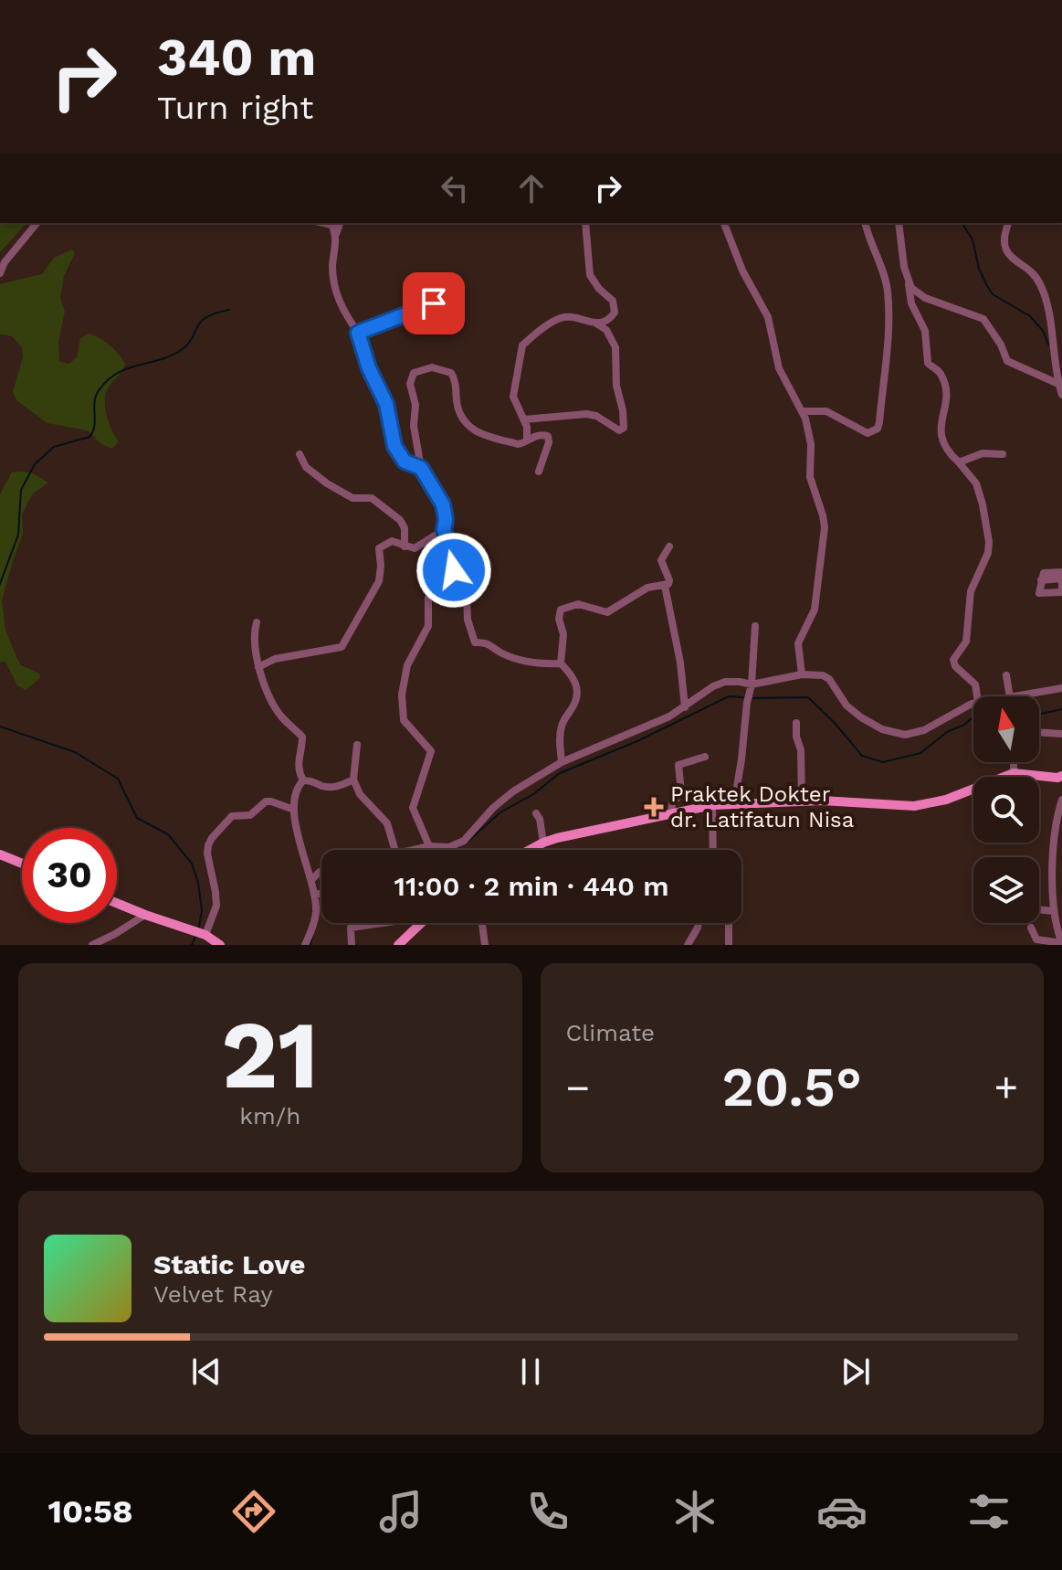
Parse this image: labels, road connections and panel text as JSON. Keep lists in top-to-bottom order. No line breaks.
{"places":{"health":["Praktek Dokter dr. Latifatun Nisa"]},"north":"top","page":{"turn":["340 m","Turn right"],"limit":"30","trip":"11:00 · 2 min · 440 m","tile":[["21","km/h"],"Climate"],"heat":["−","20.5°","+"],"song":["Static Love","Velvet Ray"],"tabs":"10:58"}}
